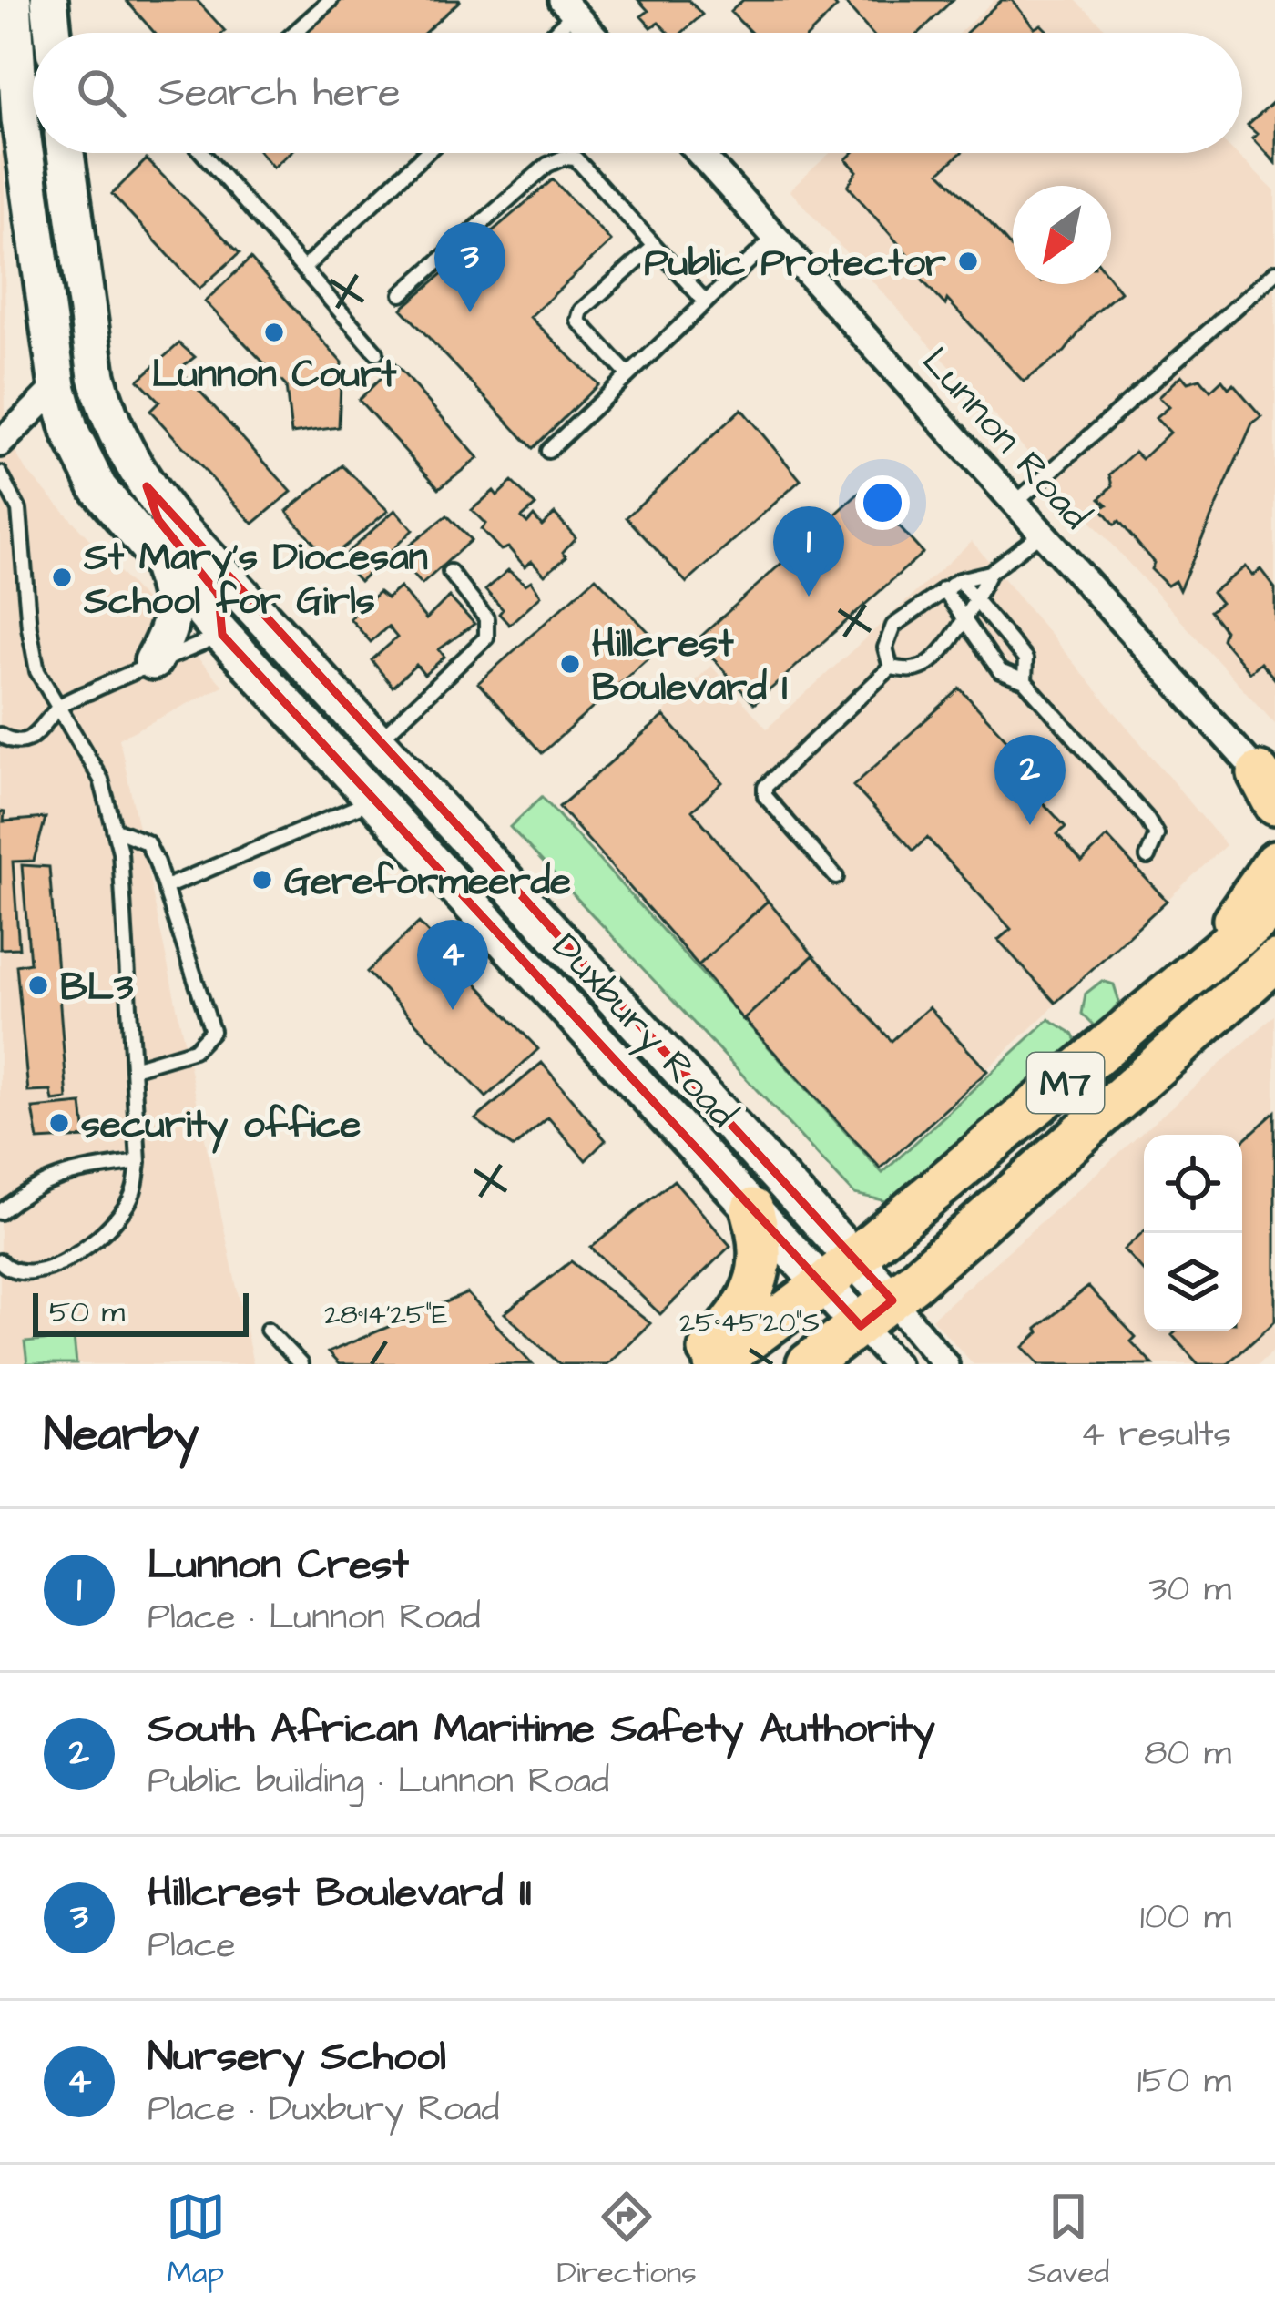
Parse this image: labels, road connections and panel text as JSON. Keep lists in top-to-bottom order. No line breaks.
{"streets":{"main road":["Duxbury Road","M7"],"street":["Lunnon Road"]},"crossings":[["Duxbury Road","M7"]],"places":["Public Protector","Lunnon Court","St Mary's Diocesan School for Girls","Hillcrest Boulevard I","Gereformeerde","BL3","security office"],"scale_bar":"50 m","north":"bottom left","page":{"search":"Search here","pins":["3","1","2","4"],"scale":"50 m","heading":["Nearby","4 results"],"list":[{"mark":"1","name":"Lunnon Crest","note":"Place · Lunnon Road","value":"30 m"},{"mark":"2","name":"South African Maritime Safety Authority","note":"Public building · Lunnon Road","value":"80 m"},{"mark":"3","name":"Hillcrest Boulevard II","note":"Place","value":"100 m"},{"mark":"4","name":"Nursery School","note":"Place · Duxbury Road","value":"150 m"}],"nav":["Map","Directions","Saved"]},"coordinates":["28°14'25\"E","25°45'20\"S"]}
